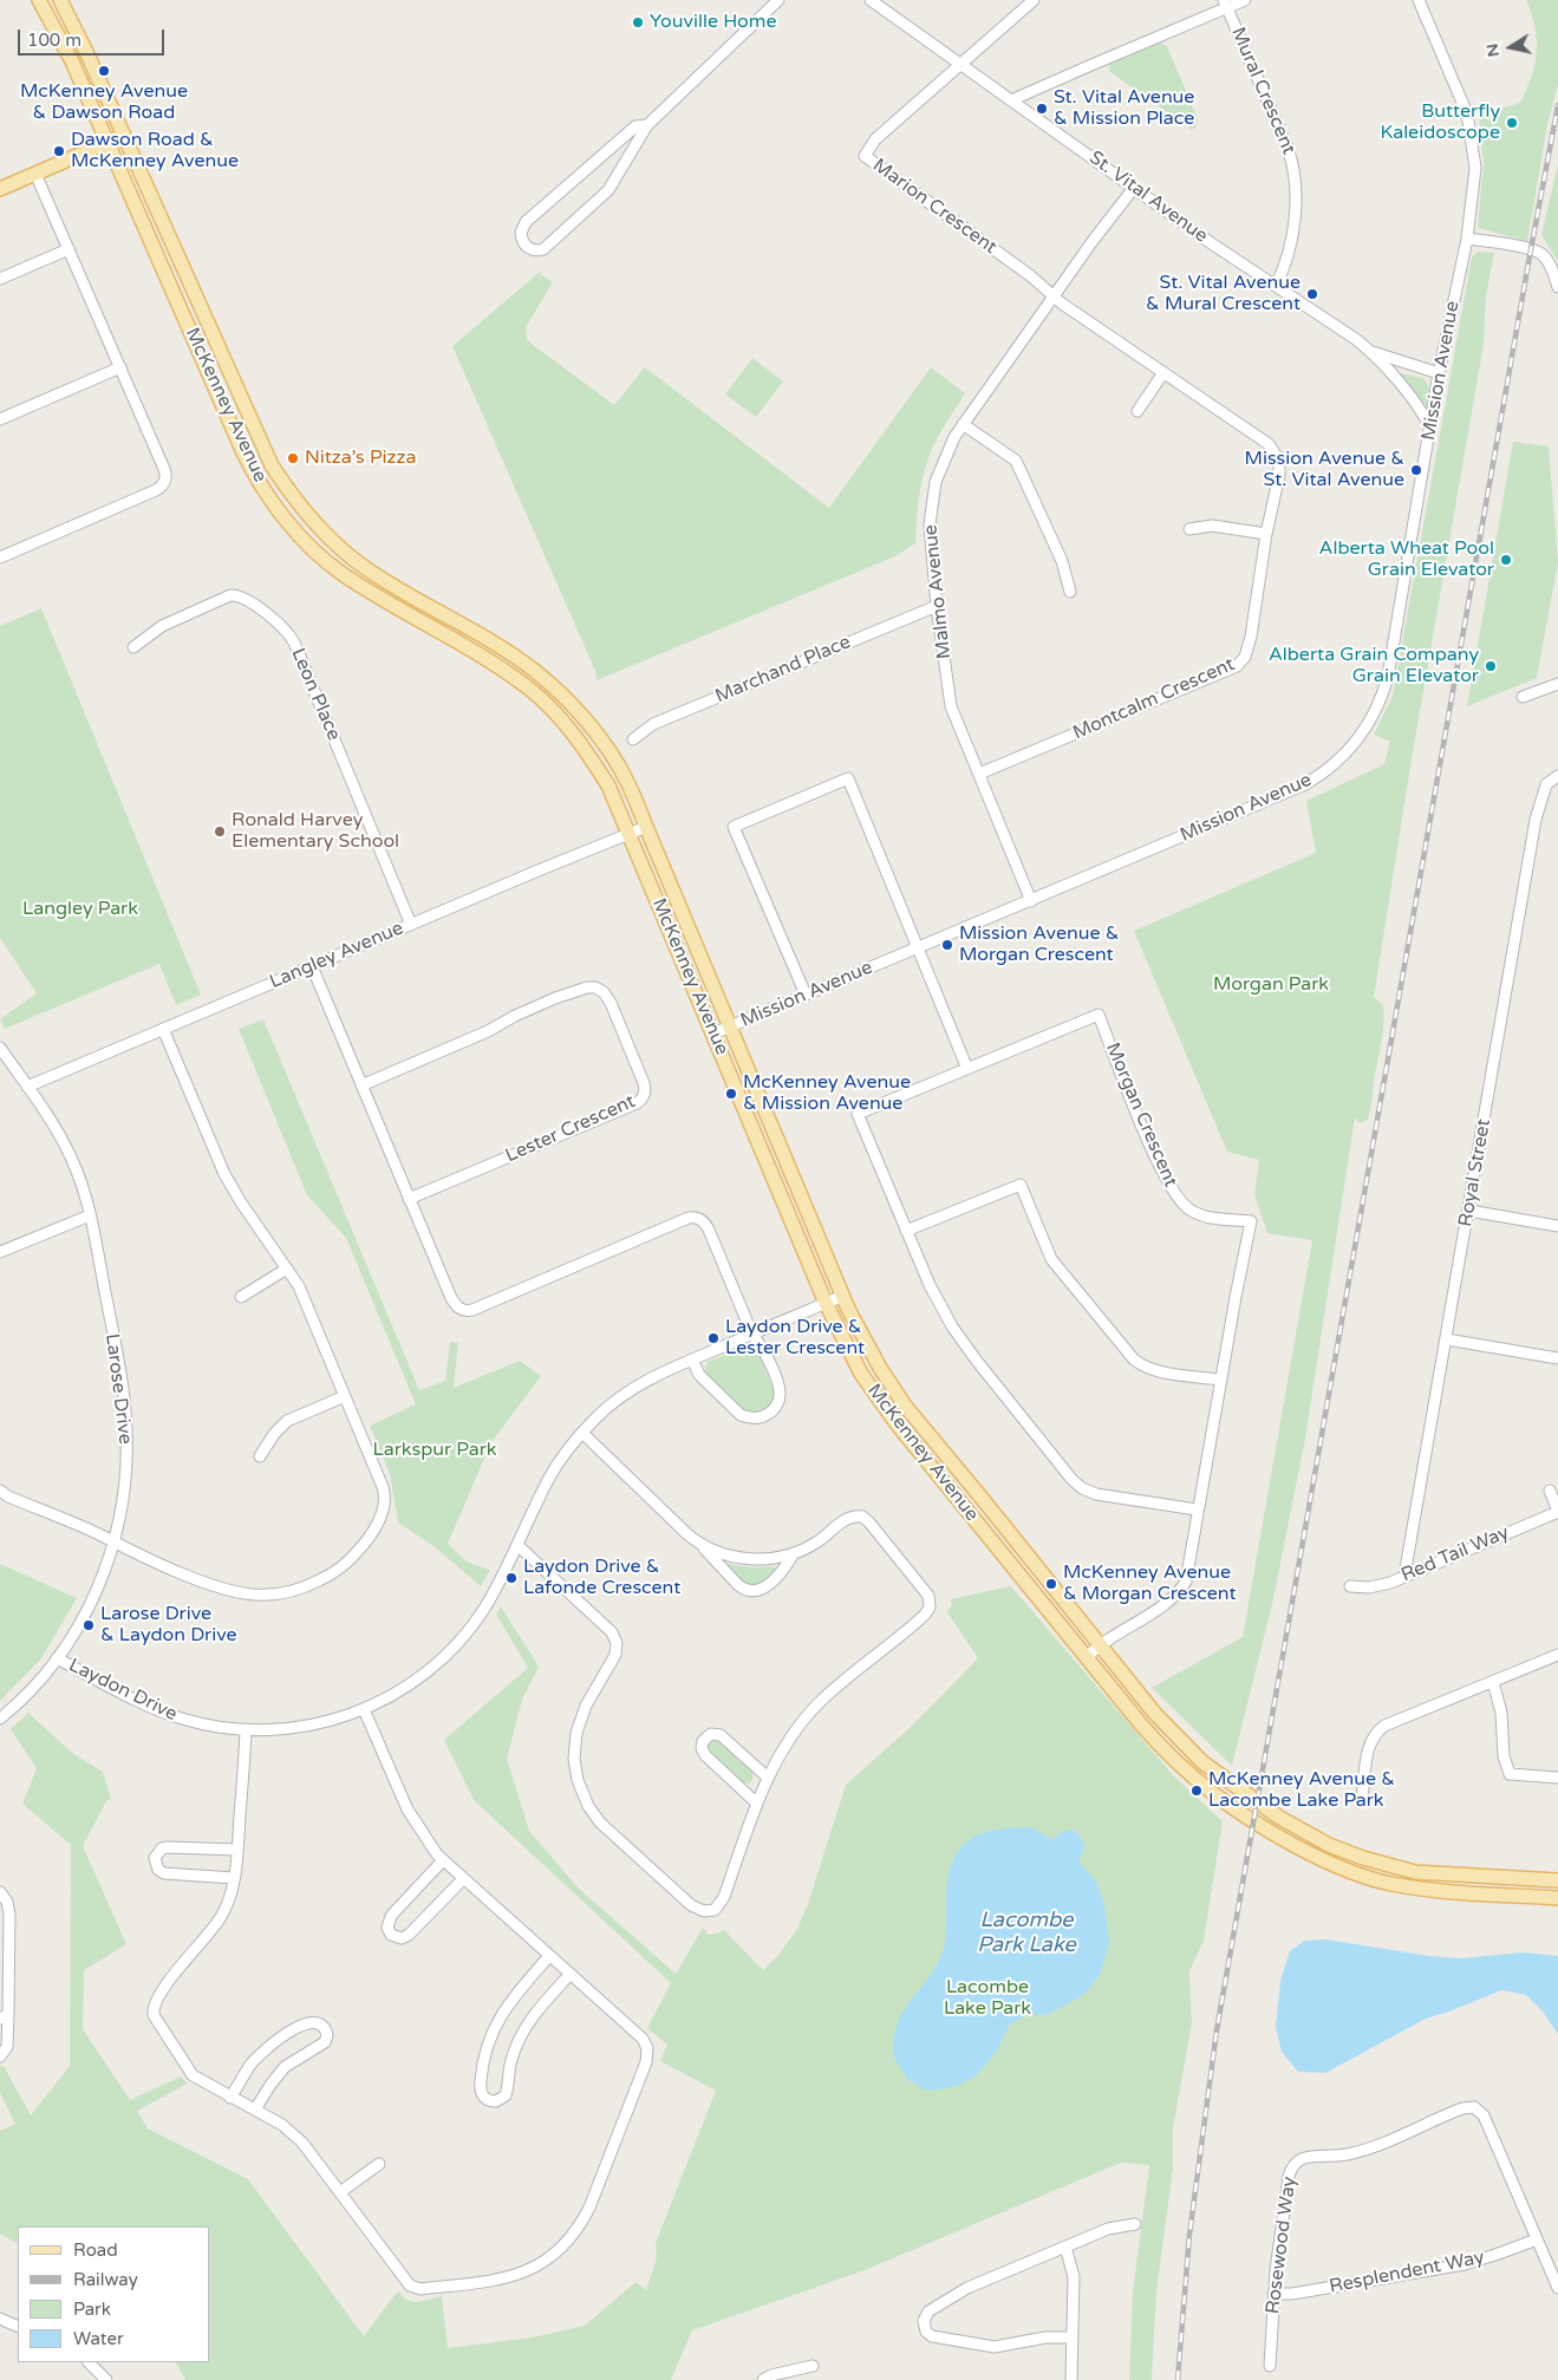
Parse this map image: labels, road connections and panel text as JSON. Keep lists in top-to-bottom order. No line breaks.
{"streets":{"main road":["McKenney Avenue"],"street":["Mural Crescent","St. Vital Avenue","Marion Crescent","Mission Avenue","Malmo Avenue","Marchand Place","Leon Place","Montcalm Crescent","Langley Avenue","Morgan Crescent","Lester Crescent","Royal Street","Larose Drive","Red Tail Way","Laydon Drive","Rosewood Way","Resplendent Way"]},"crossings":[["Mural Crescent","St. Vital Avenue"],["St. Vital Avenue","Marion Crescent"],["St. Vital Avenue","Mission Avenue"],["St. Vital Avenue","Malmo Avenue"],["Marion Crescent","Malmo Avenue"],["Marion Crescent","Montcalm Crescent"],["Mission Avenue","McKenney Avenue"],["Mission Avenue","Malmo Avenue"],["McKenney Avenue","Langley Avenue"],["McKenney Avenue","Morgan Crescent"],["McKenney Avenue","Laydon Drive"],["Malmo Avenue","Marchand Place"],["Malmo Avenue","Montcalm Crescent"],["Leon Place","Langley Avenue"],["Langley Avenue","Larose Drive"],["Royal Street","Red Tail Way"],["Larose Drive","Laydon Drive"],["Rosewood Way","Resplendent Way"]],"water":["Lacombe Park Lake"],"parks":["Langley Park","Morgan Park","Larkspur Park","Lacombe Lake Park"],"places":["Youville Home","McKenney Avenue & Dawson Road","St. Vital Avenue & Mission Place","Butterfly Kaleidoscope","Dawson Road & McKenney Avenue","St. Vital Avenue & Mural Crescent","Nitza’s Pizza","Mission Avenue & St. Vital Avenue","Alberta Wheat Pool Grain Elevator","Alberta Grain Company Grain Elevator","Ronald Harvey Elementary School","Mission Avenue & Morgan Crescent","McKenney Avenue & Mission Avenue","Laydon Drive & Lester Crescent","Laydon Drive & Lafonde Crescent","McKenney Avenue & Morgan Crescent","Larose Drive & Laydon Drive","McKenney Avenue & Lacombe Lake Park"],"legend":["Road","Railway","Park","Water"],"scale_bar":"100 m","north":"left"}
